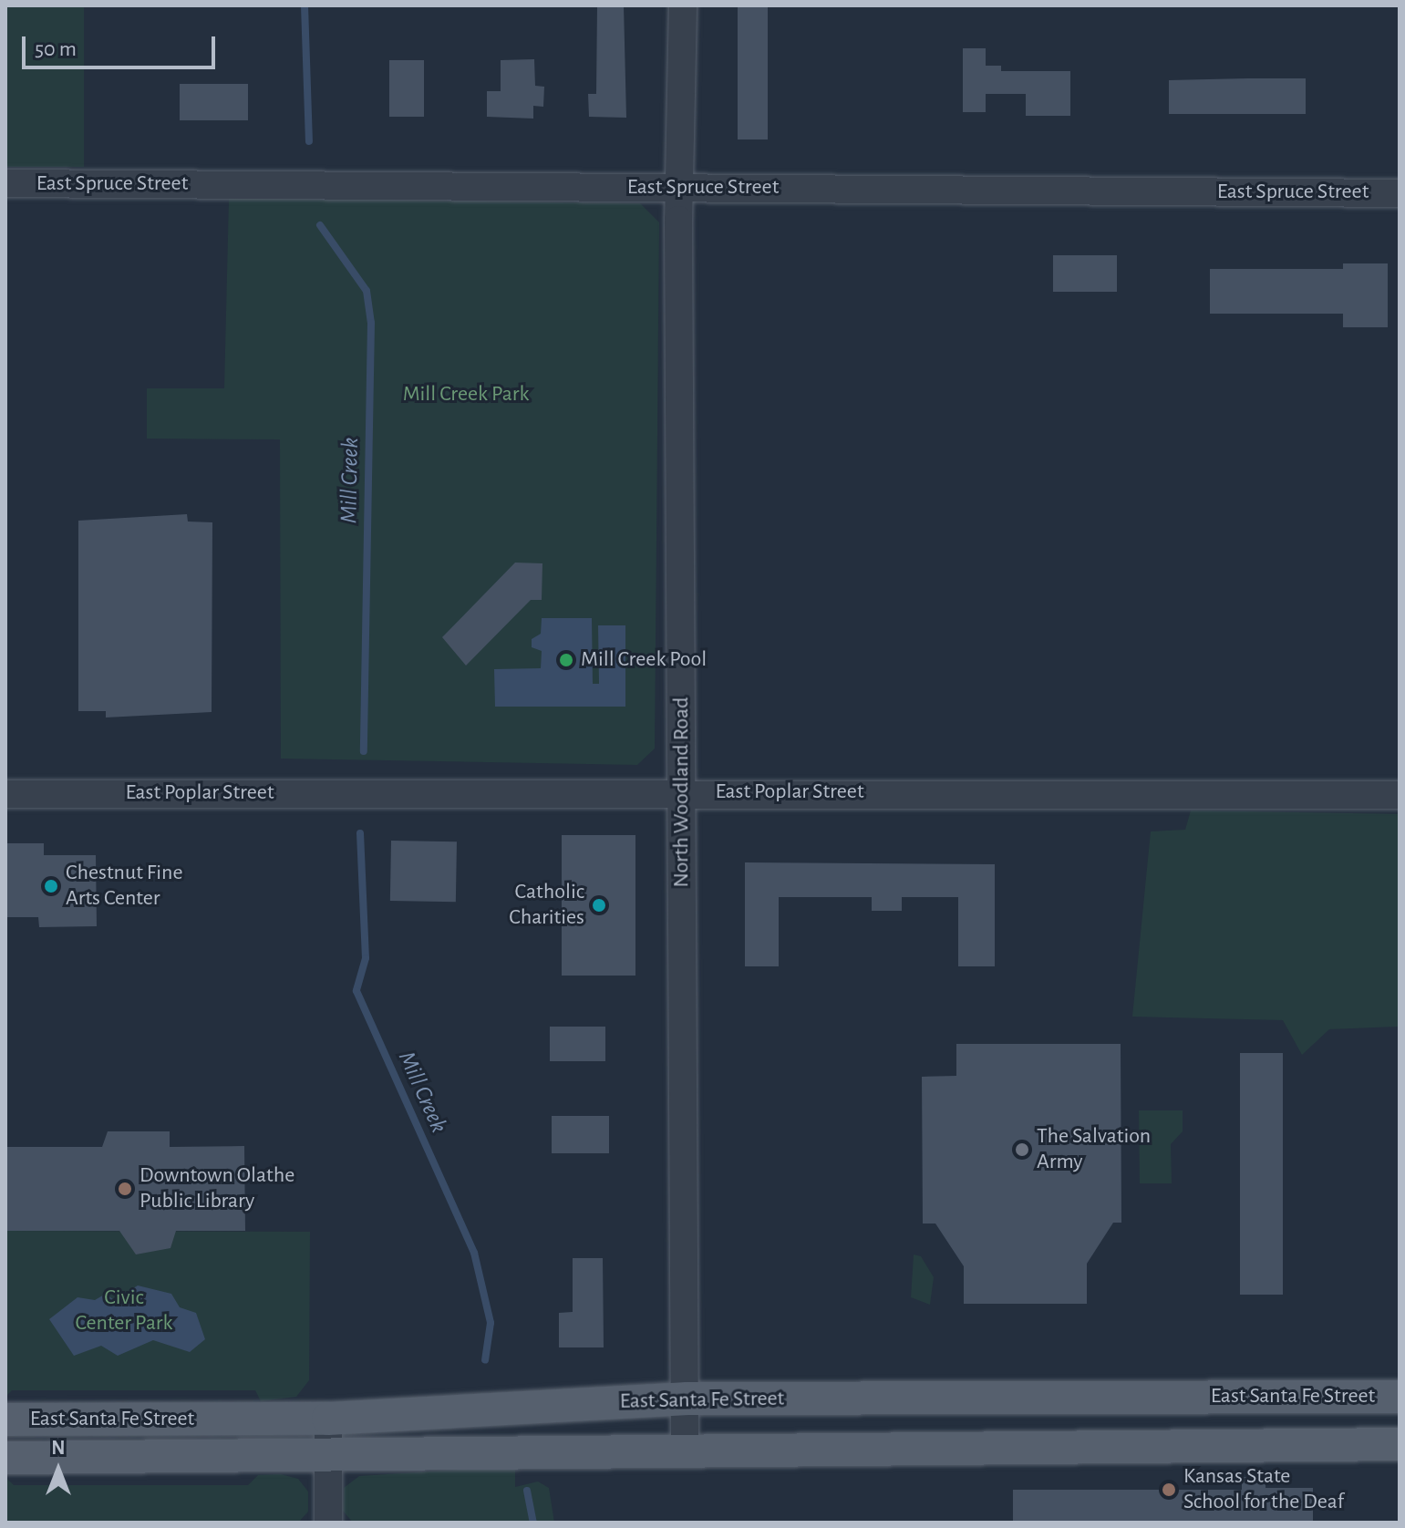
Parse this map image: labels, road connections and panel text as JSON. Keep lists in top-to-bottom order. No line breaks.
{"streets":{"main road":["East Santa Fe Street"],"street":["East Spruce Street","North Woodland Road","East Poplar Street"]},"crossings":[["East Spruce Street","North Woodland Road"],["North Woodland Road","East Poplar Street"],["North Woodland Road","East Santa Fe Street"]],"water":["Mill Creek"],"parks":["Mill Creek Park","Civic Center Park"],"places":["Mill Creek Pool","Chestnut Fine Arts Center","Catholic Charities","The Salvation Army","Downtown Olathe Public Library","Kansas State School for the Deaf"],"scale_bar":"50 m","north":"top"}
